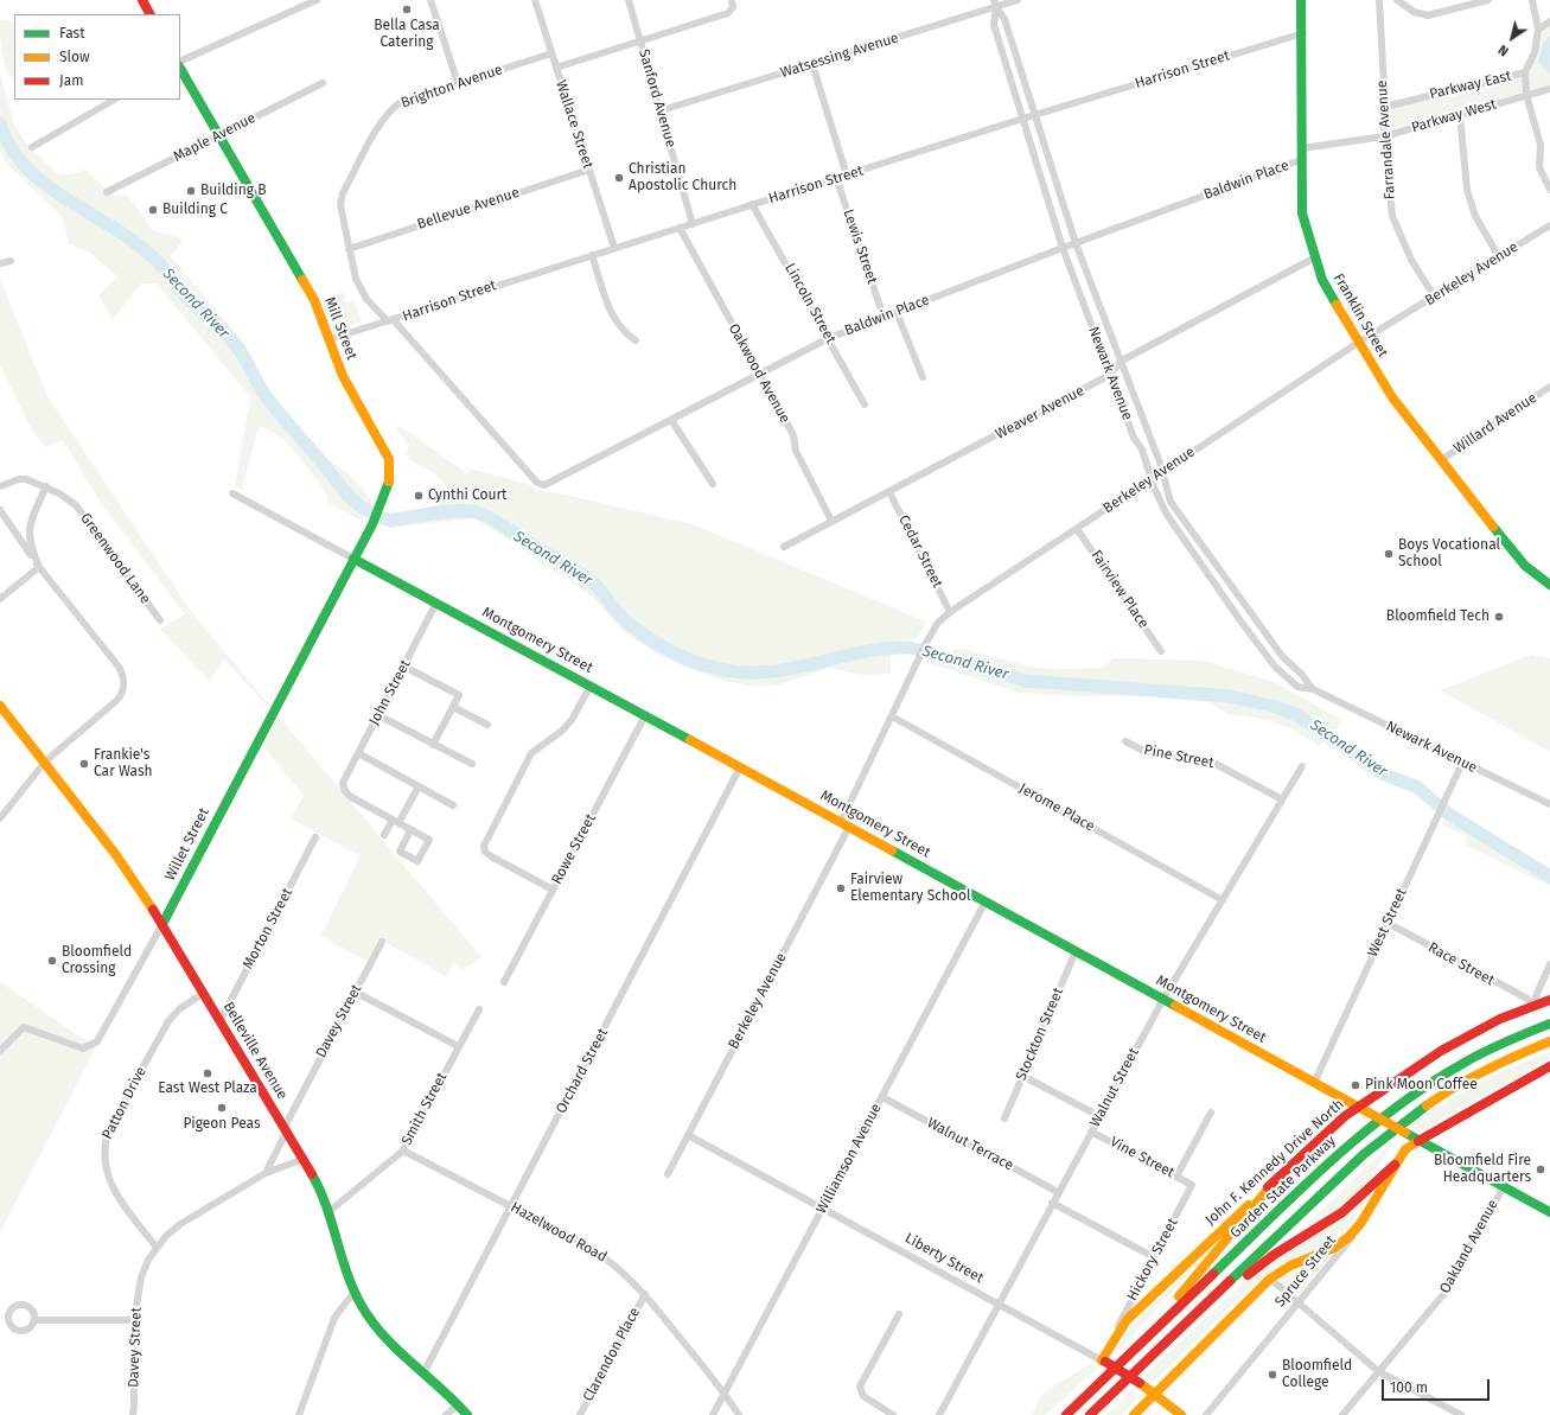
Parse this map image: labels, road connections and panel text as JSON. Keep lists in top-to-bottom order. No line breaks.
{"streets":{"main road":["Franklin Street","Mill Street","Montgomery Street","Willet Street","Belleville Avenue","John F. Kennedy Drive North","Garden State Parkway","Liberty Street","Spruce Street"],"street":["Watsessing Avenue","Harrison Street","Parkway East","Brighton Avenue","Sanford Avenue","Parkway West","Wallace Street","Maple Avenue","Farrandale Avenue","Baldwin Place","Bellevue Avenue","Lewis Street","Berkeley Avenue","Lincoln Street","Oakwood Avenue","Newark Avenue","Weaver Avenue","Willard Avenue","Cedar Street","Greenwood Lane","Fairview Place","John Street","Pine Street","Jerome Place","Rowe Street","West Street","Morton Street","Race Street","Davey Street","Stockton Street","Orchard Street","Walnut Street","Patton Drive","Smith Street","Walnut Terrace","Vine Street","Williamson Avenue","Hazelwood Road","Oakland Avenue","Hickory Street","Clarendon Place"]},"crossings":[["Watsessing Avenue","Sanford Avenue"],["Watsessing Avenue","Newark Avenue"],["Harrison Street","Brighton Avenue"],["Harrison Street","Sanford Avenue"],["Harrison Street","Wallace Street"],["Harrison Street","Lewis Street"],["Harrison Street","Lincoln Street"],["Harrison Street","Franklin Street"],["Harrison Street","Mill Street"],["Harrison Street","Oakwood Avenue"],["Harrison Street","Newark Avenue"],["Parkway East","Farrandale Avenue"],["Brighton Avenue","Wallace Street"],["Brighton Avenue","Baldwin Place"],["Brighton Avenue","Bellevue Avenue"],["Parkway West","Farrandale Avenue"],["Parkway West","Franklin Street"],["Wallace Street","Bellevue Avenue"],["Maple Avenue","Mill Street"],["Farrandale Avenue","Berkeley Avenue"],["Baldwin Place","Lewis Street"],["Baldwin Place","Lincoln Street"],["Baldwin Place","Franklin Street"],["Baldwin Place","Oakwood Avenue"],["Baldwin Place","Newark Avenue"],["Berkeley Avenue","Franklin Street"],["Berkeley Avenue","Newark Avenue"],["Berkeley Avenue","Cedar Street"],["Berkeley Avenue","Fairview Place"],["Berkeley Avenue","Montgomery Street"],["Berkeley Avenue","Jerome Place"],["Berkeley Avenue","Liberty Street"],["Franklin Street","Weaver Avenue"],["Franklin Street","Willard Avenue"],["Mill Street","Montgomery Street"],["Mill Street","Willet Street"],["Oakwood Avenue","Weaver Avenue"],["Newark Avenue","Weaver Avenue"],["Newark Avenue","West Street"],["Weaver Avenue","Cedar Street"],["Montgomery Street","John Street"],["Montgomery Street","Willet Street"],["Montgomery Street","Rowe Street"],["Montgomery Street","West Street"],["Montgomery Street","Stockton Street"],["Montgomery Street","Orchard Street"],["Montgomery Street","Walnut Street"],["Montgomery Street","Williamson Avenue"],["Montgomery Street","John F. Kennedy Drive North"],["Montgomery Street","Oakland Avenue"],["Montgomery Street","Spruce Street"],["Pine Street","Walnut Street"],["Jerome Place","Walnut Street"],["Willet Street","Belleville Avenue"],["West Street","Race Street"],["Morton Street","Belleville Avenue"],["Race Street","John F. Kennedy Drive North"],["Davey Street","Belleville Avenue"],["Davey Street","Patton Drive"],["Belleville Avenue","Orchard Street"],["Belleville Avenue","Patton Drive"],["Belleville Avenue","Smith Street"],["Orchard Street","Hazelwood Road"],["Walnut Street","Walnut Terrace"],["Walnut Street","Vine Street"],["Walnut Street","Liberty Street"],["Smith Street","Hazelwood Road"],["Walnut Terrace","Williamson Avenue"],["Vine Street","Hickory Street"],["Williamson Avenue","Hazelwood Road"],["Williamson Avenue","Liberty Street"],["John F. Kennedy Drive North","Liberty Street"],["John F. Kennedy Drive North","Hickory Street"],["Hazelwood Road","Clarendon Place"]],"water":["Second River"],"places":["Bella Casa Catering","Christian Apostolic Church","Building B","Building C","Cynthi Court","Boys Vocational School","Bloomfield Tech","Frankie's Car Wash","Fairview Elementary School","Bloomfield Crossing","East West Plaza","Pink Moon Coffee","Pigeon Peas","Bloomfield Fire Headquarters","Bloomfield College"],"legend":["Fast","Slow","Jam"],"scale_bar":"100 m","north":"bottom left"}
